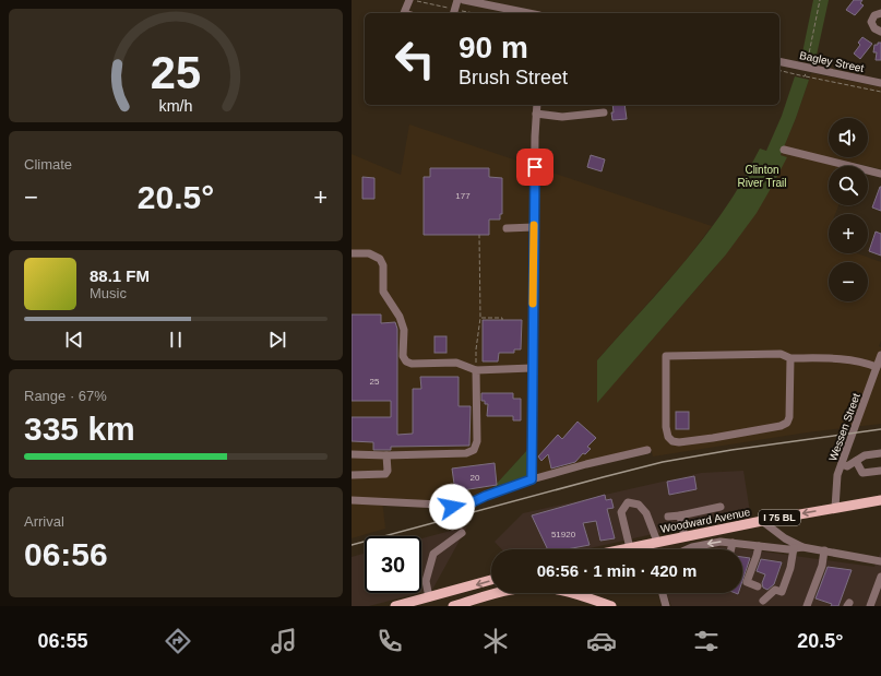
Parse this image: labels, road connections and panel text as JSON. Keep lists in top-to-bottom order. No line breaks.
{"streets":{"main road":["I 75 BL","Woodward Avenue"],"street":["Bagley Street","Wessen Street"]},"crossings":[["Wessen Street","Woodward Avenue"]],"parks":["Clinton River Trail"],"house_numbers":["177","25","20","51920"],"page":{"turn":["90 m","Brush Street"],"map_buttons":["+","−"],"tile":["Climate",["Range · 67%","335 km"],["Arrival","06:56"]],"heat":["−","20.5°","+"],"song":["88.1 FM","Music"],"limit":"30","trip":"06:56 · 1 min · 420 m","tabs":["06:55","20.5°"],"gauge":["25","km/h"]}}
